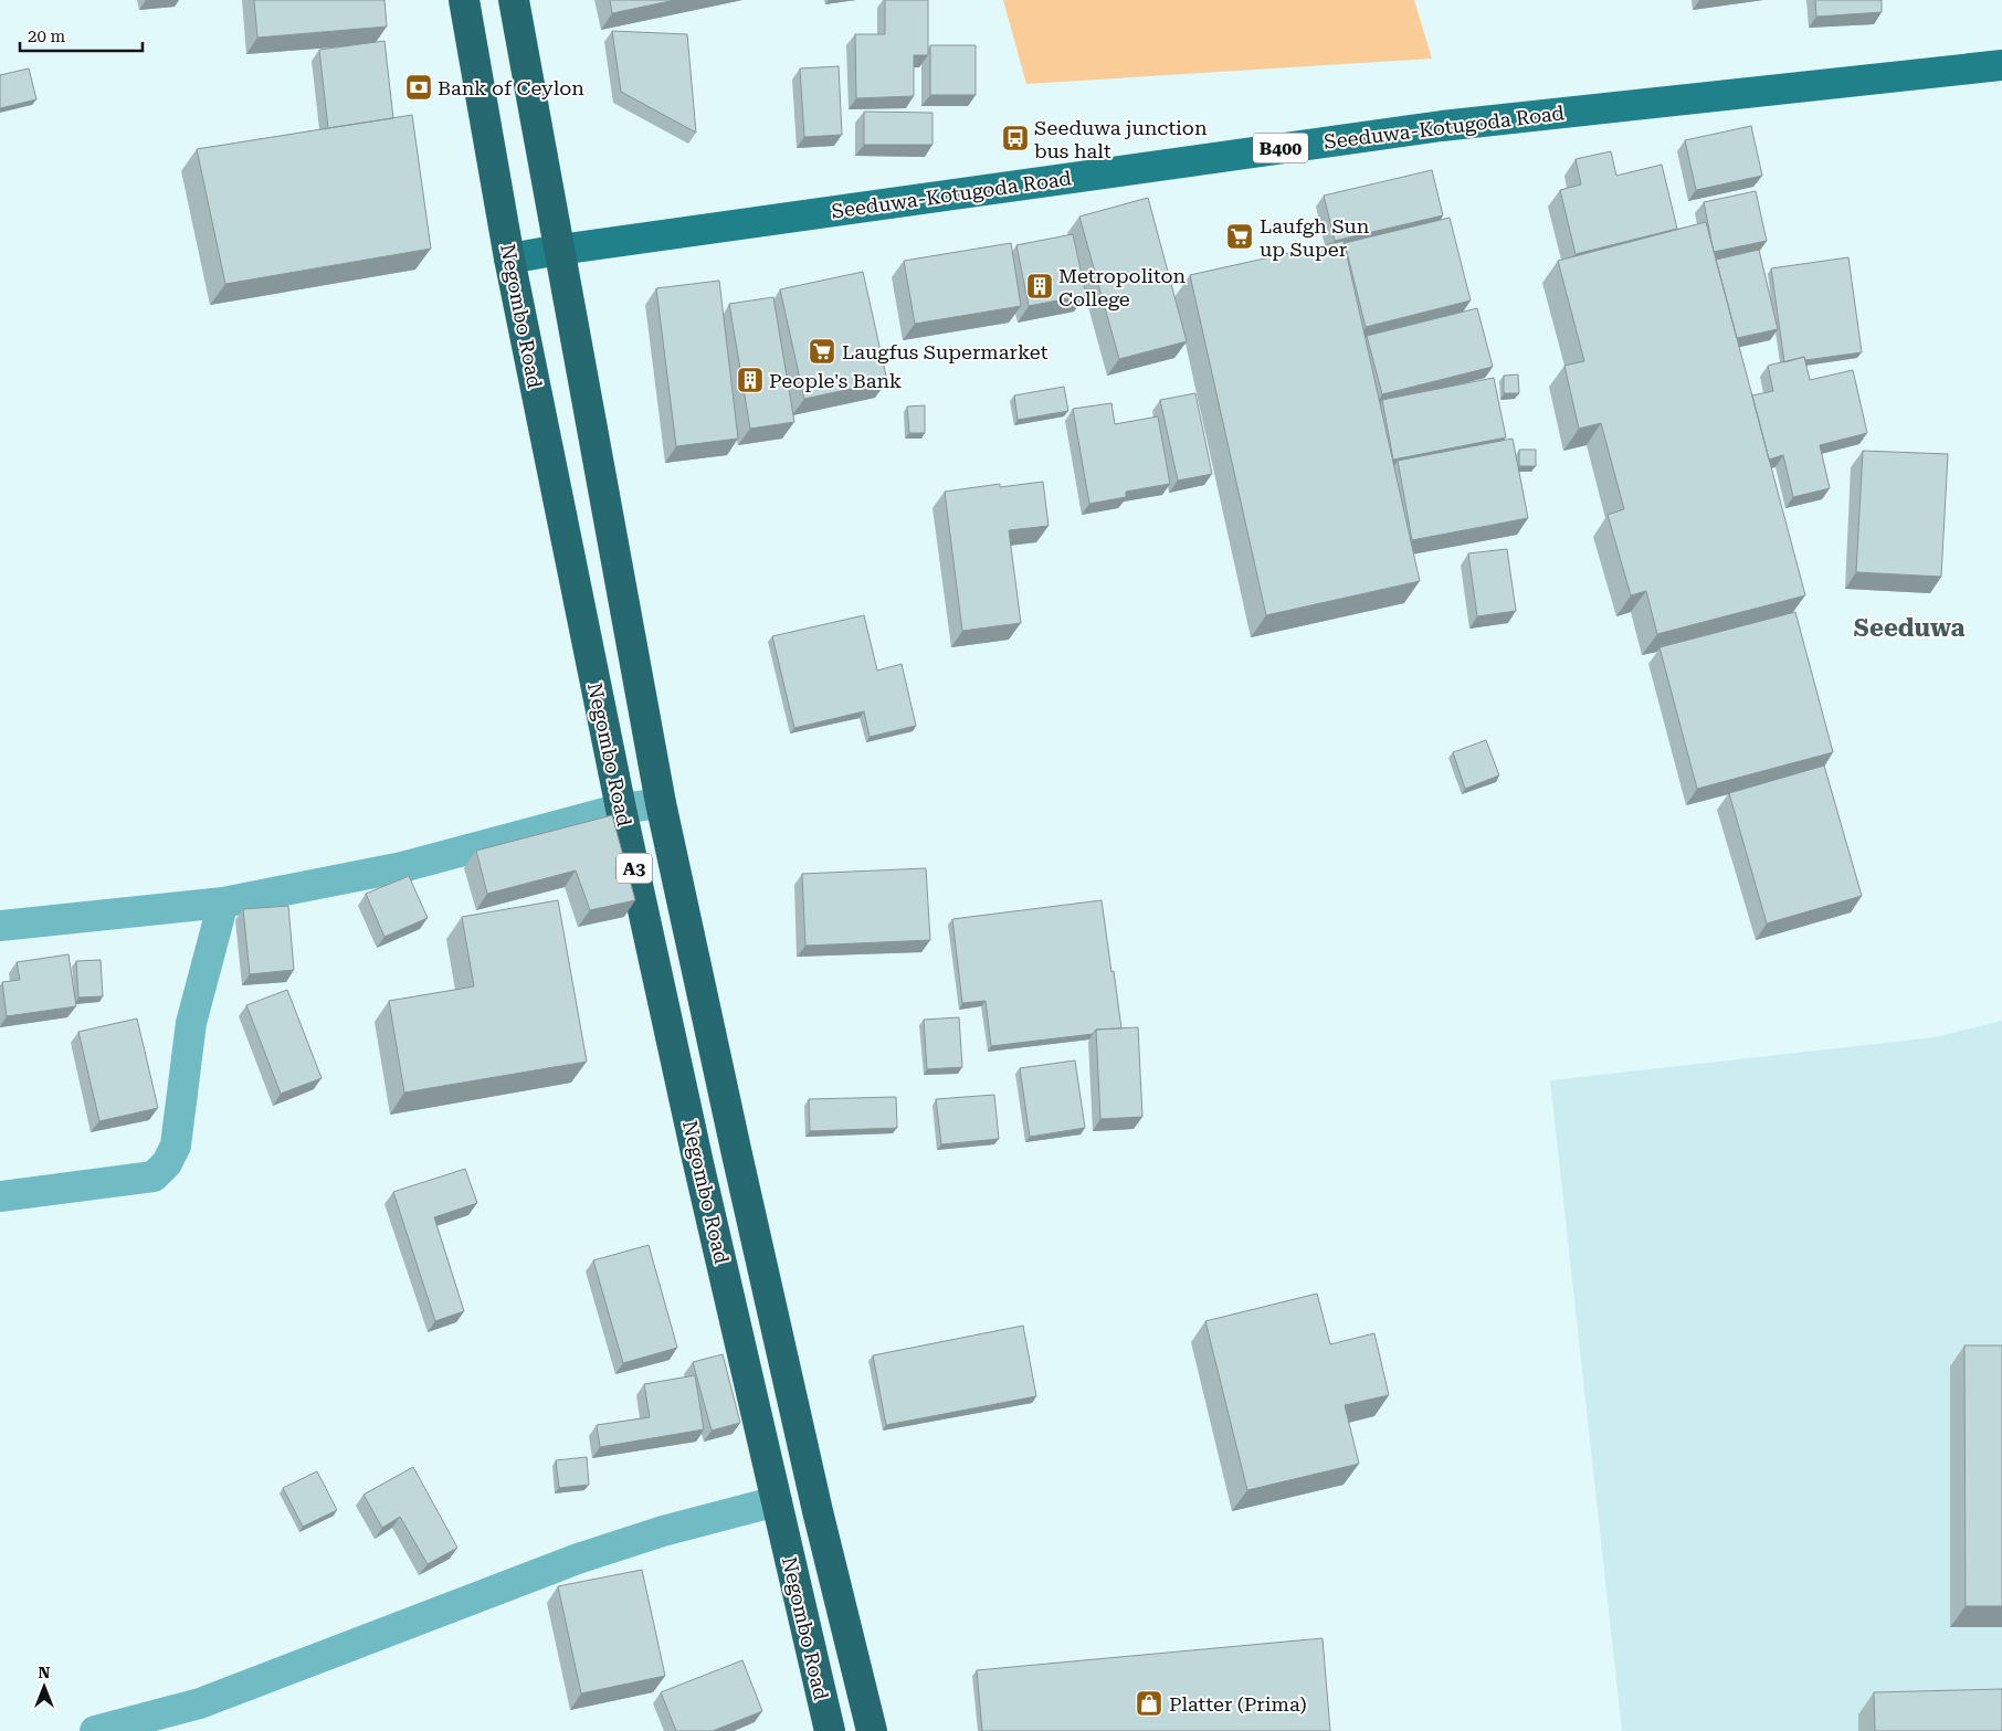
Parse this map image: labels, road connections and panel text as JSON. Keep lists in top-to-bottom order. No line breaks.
{"streets":{"highway":["Negombo Road","A3"],"main road":["Seeduwa-Kotugoda Road","B400"]},"crossings":[["Seeduwa-Kotugoda Road","Negombo Road"]],"districts":["Seeduwa"],"places":{"bank":["Bank of Ceylon"],"bus stop":["Seeduwa junction bus halt"],"supermarket":["Laufgh Sun up Super","Laugfus Supermarket"],"building":["Metropoliton College","People's Bank"],"shop":["Platter (Prima)"]},"scale_bar":"20 m","north":"top"}
